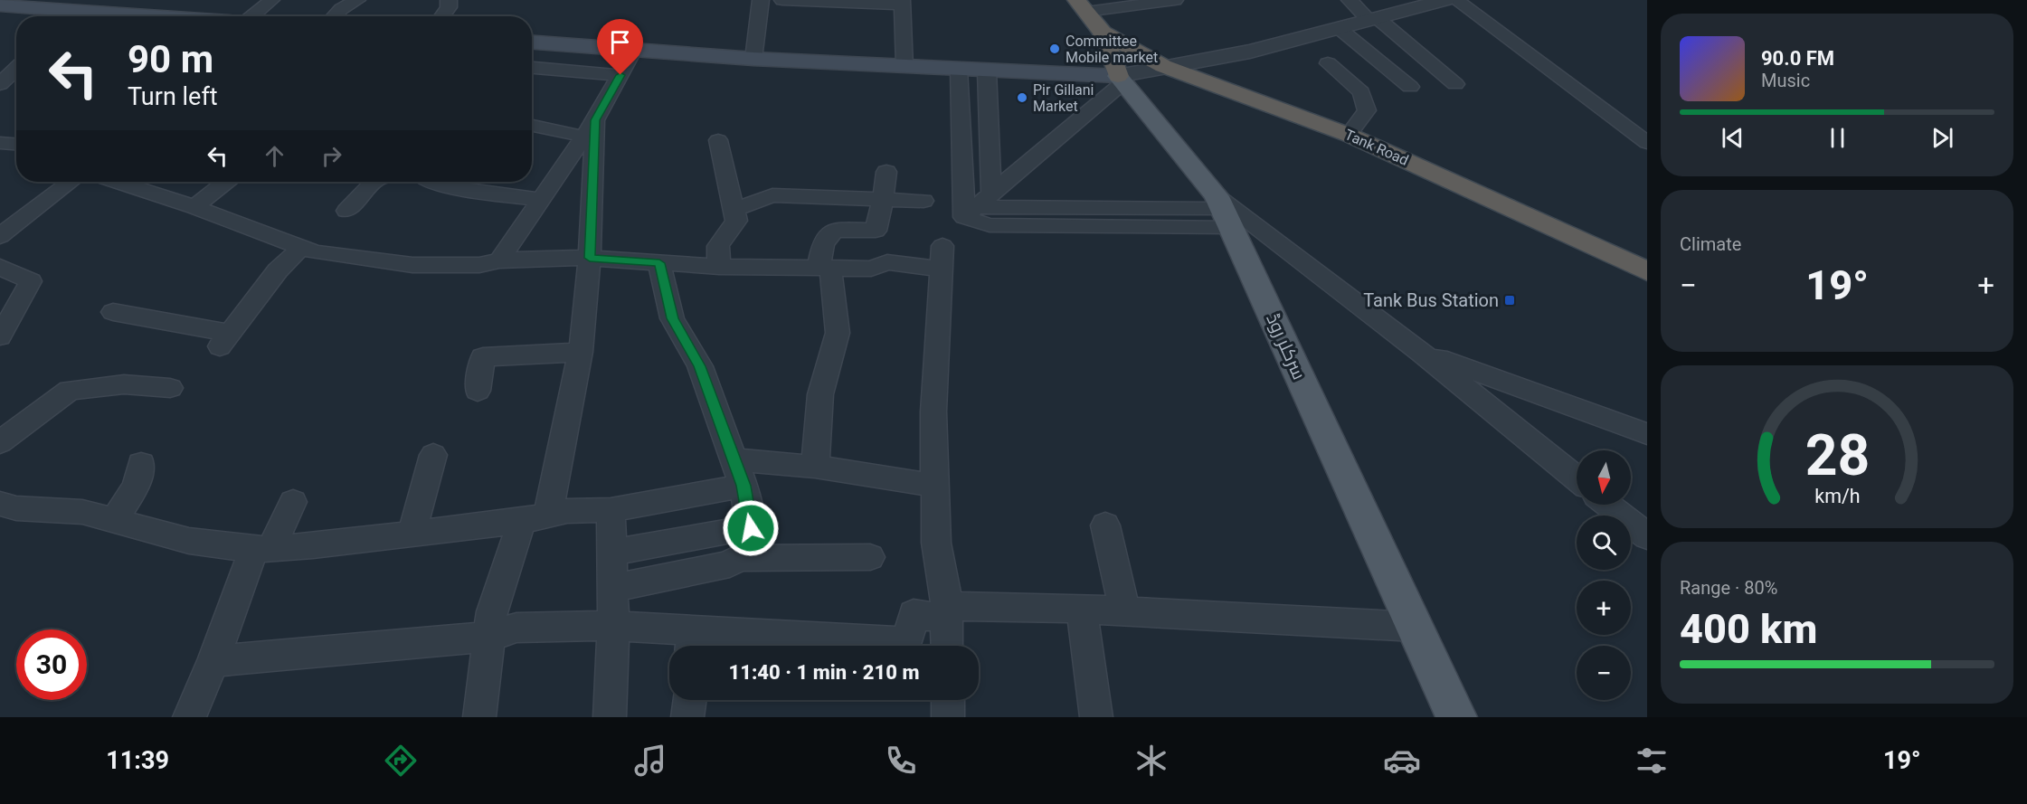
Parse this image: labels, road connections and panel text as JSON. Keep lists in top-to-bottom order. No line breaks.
{"streets":{"highway":["Tank Road","سرکلر روڈ"]},"crossings":[["Tank Road","سرکلر روڈ"]],"places":{"other":["Committee Mobile market","Pir Gillani Market"],"transit":["Tank Bus Station"]},"north":"bottom","page":{"turn":["90 m","Turn left"],"song":["90.0 FM","Music"],"tile":["Climate",["Range · 80%","400 km"]],"heat":["−","19°","+"],"map_buttons":["+","−"],"limit":"30","trip":"11:40 · 1 min · 210 m","tabs":["11:39","19°"],"gauge":["28","km/h"]}}
